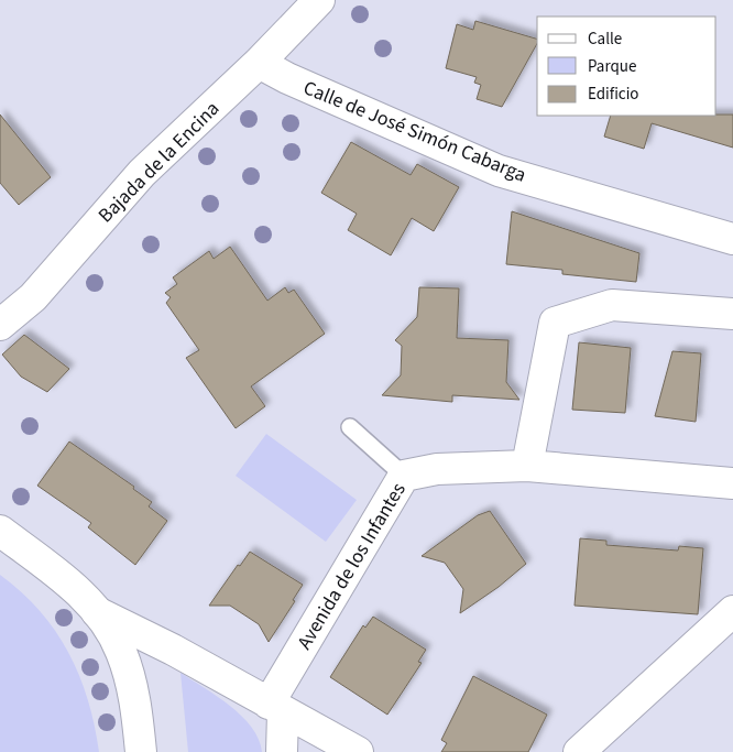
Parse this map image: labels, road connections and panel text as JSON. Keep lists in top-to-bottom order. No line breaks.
{"streets":{"street":["Calle de José Simón Cabarga","Bajada de la Encina","Avenida de los Infantes"]},"crossings":[["Calle de José Simón Cabarga","Bajada de la Encina"]],"legend":["Calle","Parque","Edificio"]}
